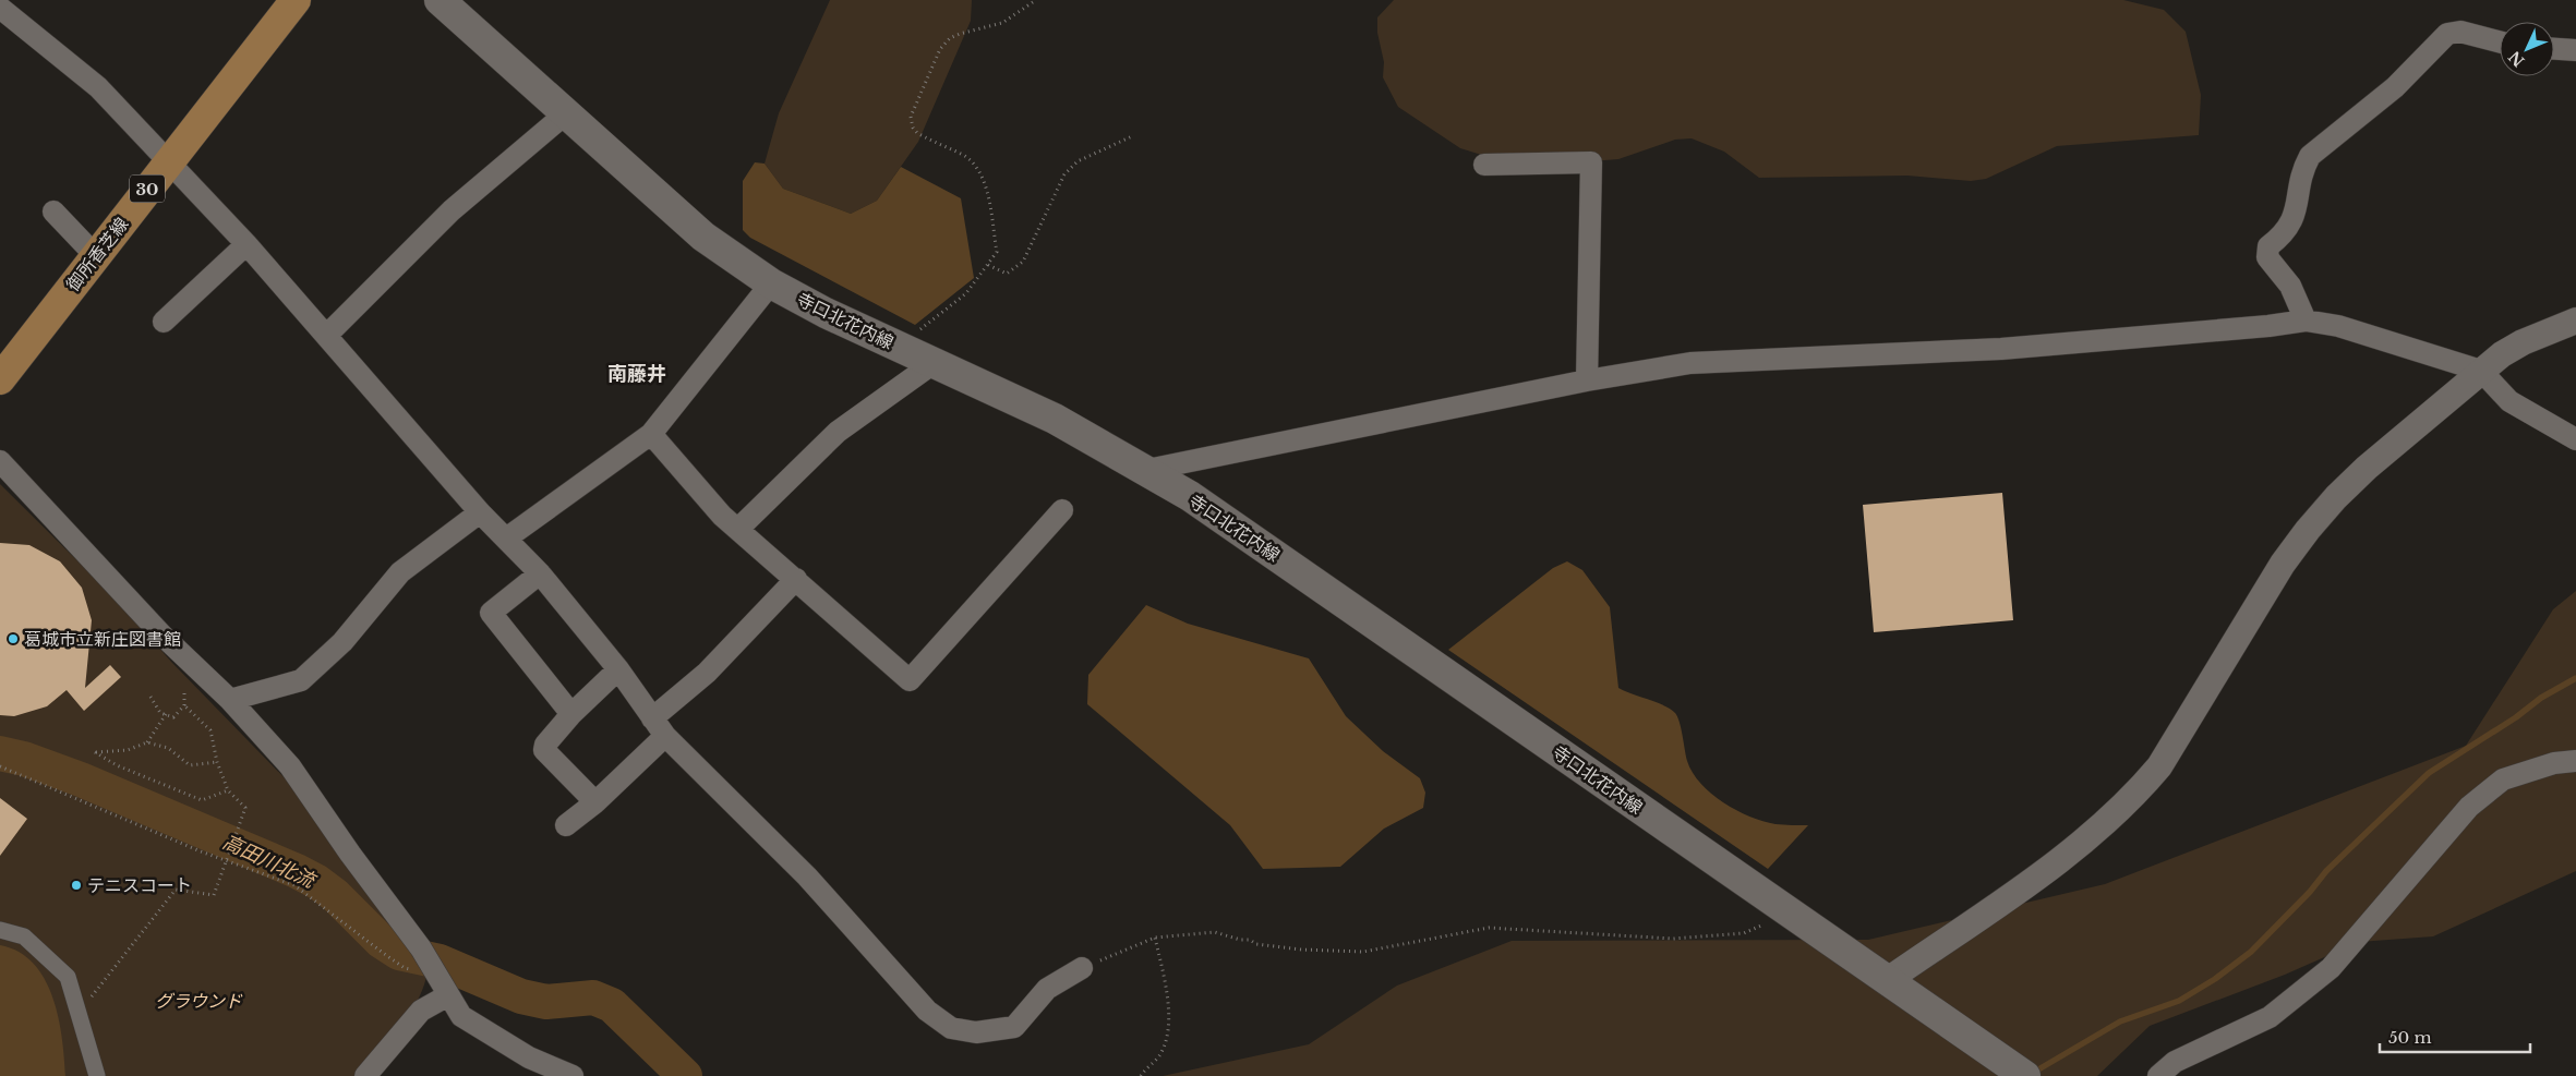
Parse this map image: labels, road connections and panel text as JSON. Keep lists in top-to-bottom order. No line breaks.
{"streets":{"main road":["30","御所香芝線","寺口北花内線"]},"districts":["南藤井"],"water":["高田川北流"],"parks":["グラウンド"],"places":["葛城市立新庄図書館","テニスコート"],"scale_bar":"50 m","north":"bottom left"}
